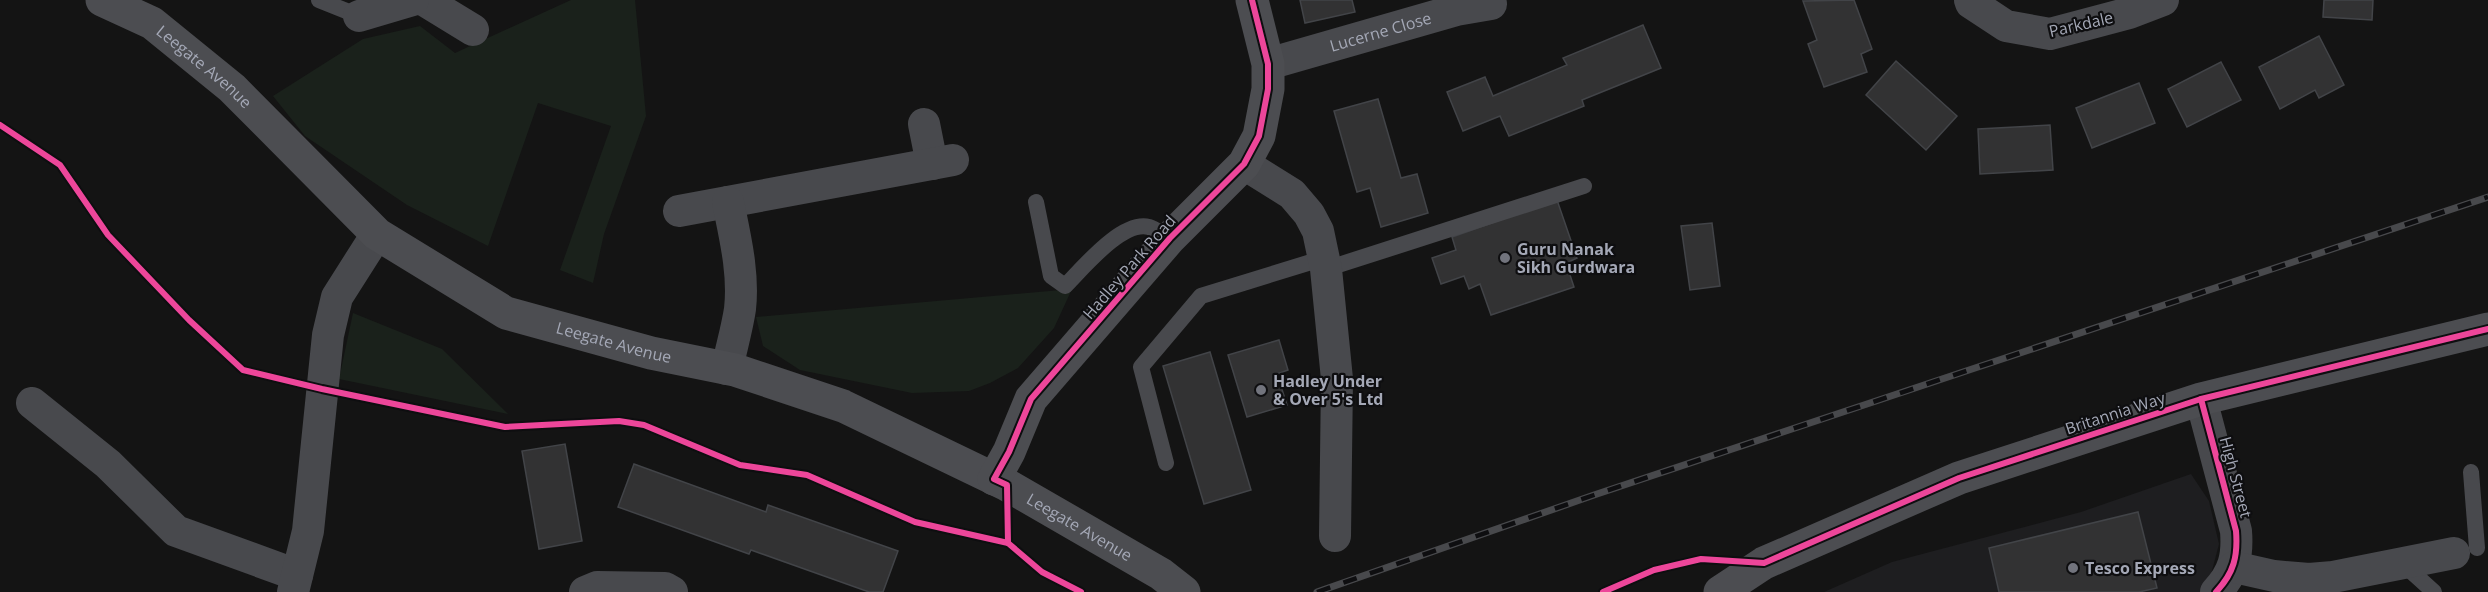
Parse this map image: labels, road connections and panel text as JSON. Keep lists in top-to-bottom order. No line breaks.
{"streets":{"street":["Parkdale","Lucerne Close","Leegate Avenue","Hadley Park Road","Britannia Way","High Street"]},"crossings":[["Lucerne Close","Hadley Park Road"],["Leegate Avenue","Hadley Park Road"],["Britannia Way","High Street"]],"places":["Guru Nanak Sikh Gurdwara","Hadley Under & Over 5's Ltd","Tesco Express"]}
